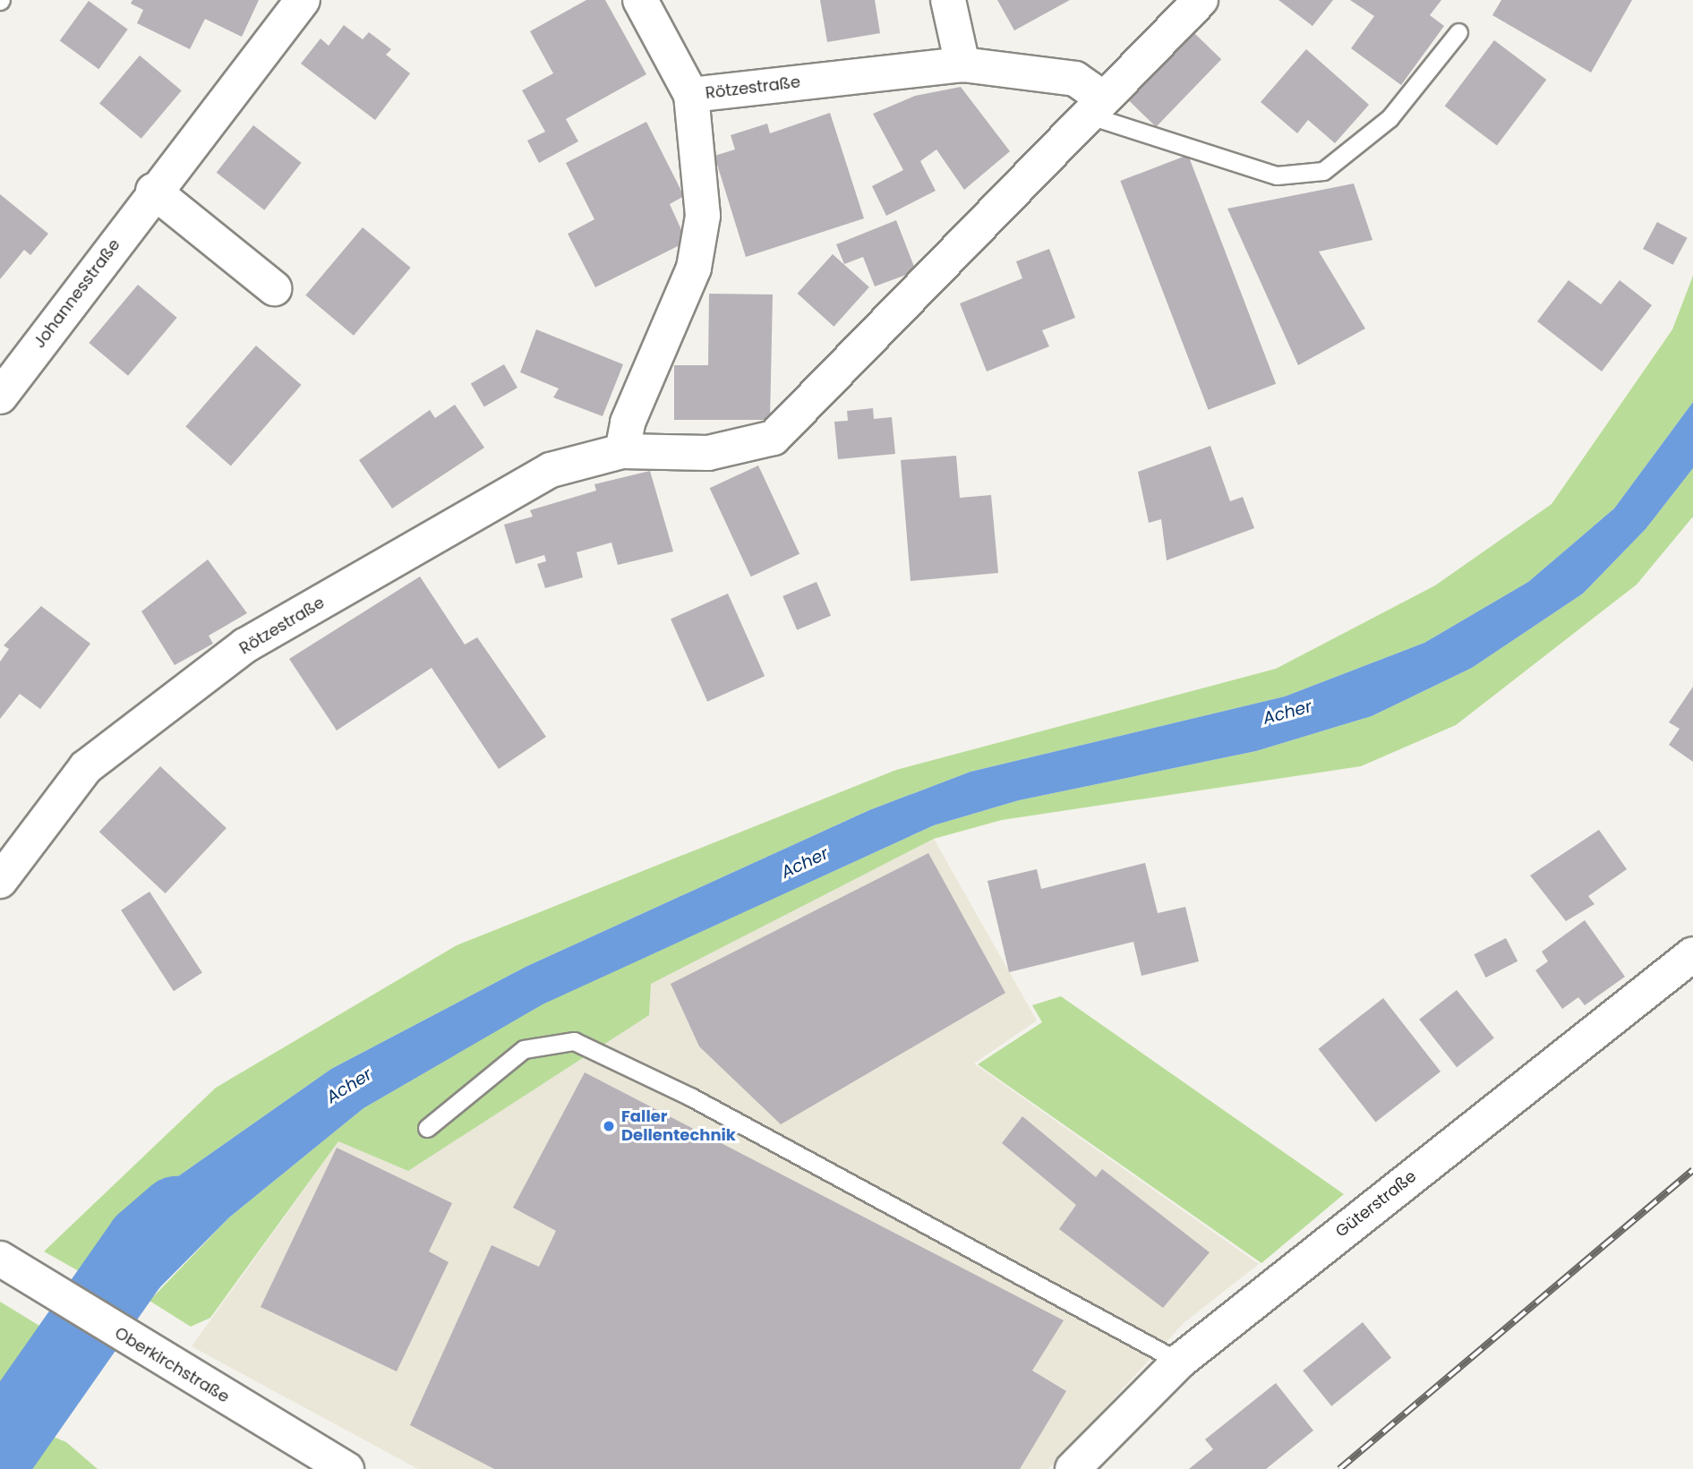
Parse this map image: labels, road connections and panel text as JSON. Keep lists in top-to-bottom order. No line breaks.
{"streets":{"street":["Rötzestraße","Johannesstraße","Güterstraße","Oberkirchstraße"]},"water":["Acher"],"places":["Faller Dellentechnik"]}
